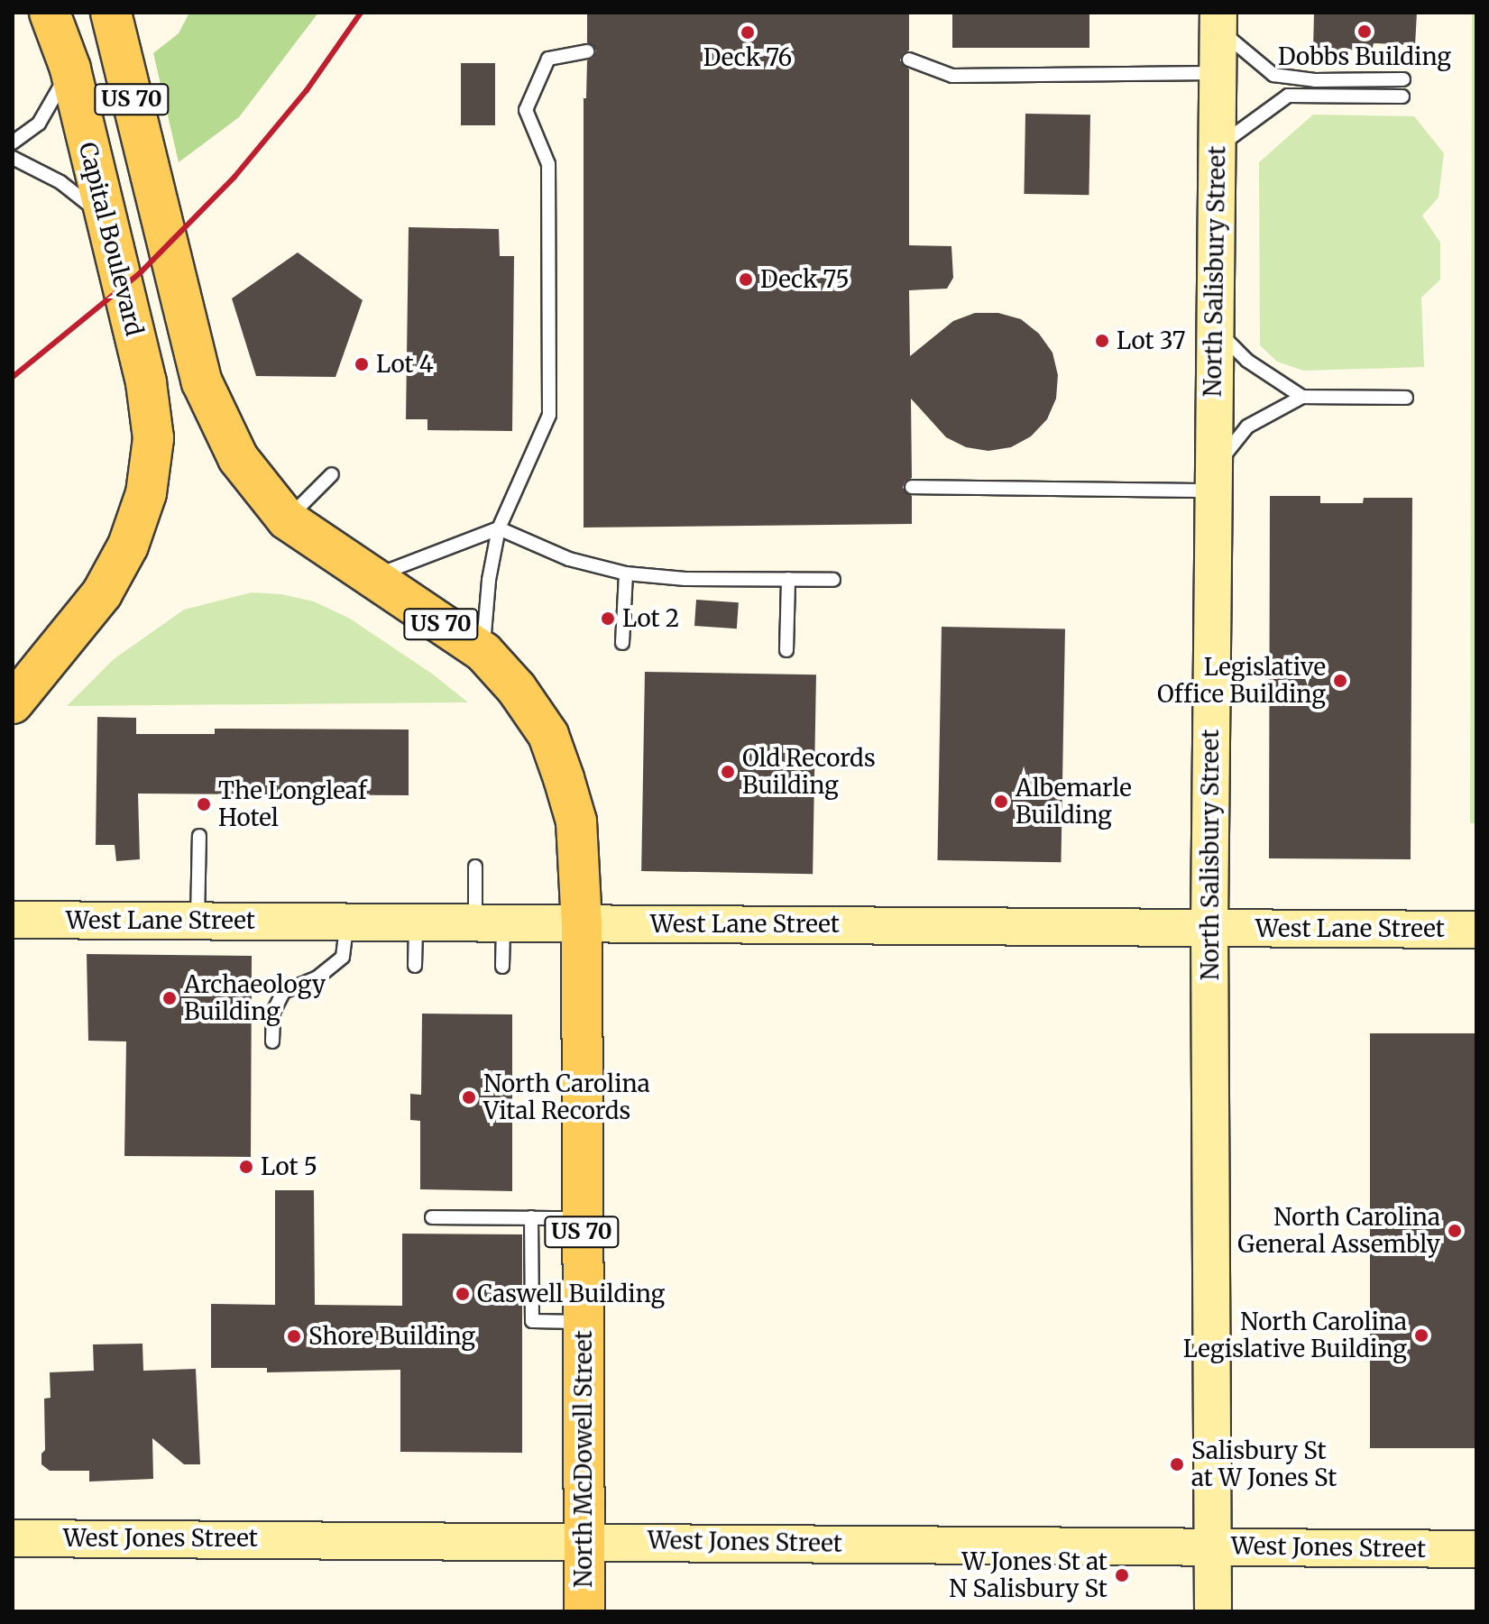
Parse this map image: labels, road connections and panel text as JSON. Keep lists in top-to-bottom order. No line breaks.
{"streets":{"main road":["US 70","Capital Boulevard","North McDowell Street"],"street":["North Salisbury Street","West Lane Street","West Jones Street"]},"crossings":[["North Salisbury Street","West Lane Street"],["North Salisbury Street","West Jones Street"],["West Lane Street","North McDowell Street"],["North McDowell Street","West Jones Street"]],"places":["Dobbs Building","Deck 76","Deck 75","Lot 37","Lot 4","Lot 2","Legislative Office Building","Old Records Building","Albemarle Building","The Longleaf Hotel","Archaeology Building","North Carolina Vital Records","Lot 5","North Carolina General Assembly","Caswell Building","North Carolina Legislative Building","Shore Building","Salisbury St at W Jones St","W Jones St at N Salisbury St"]}
